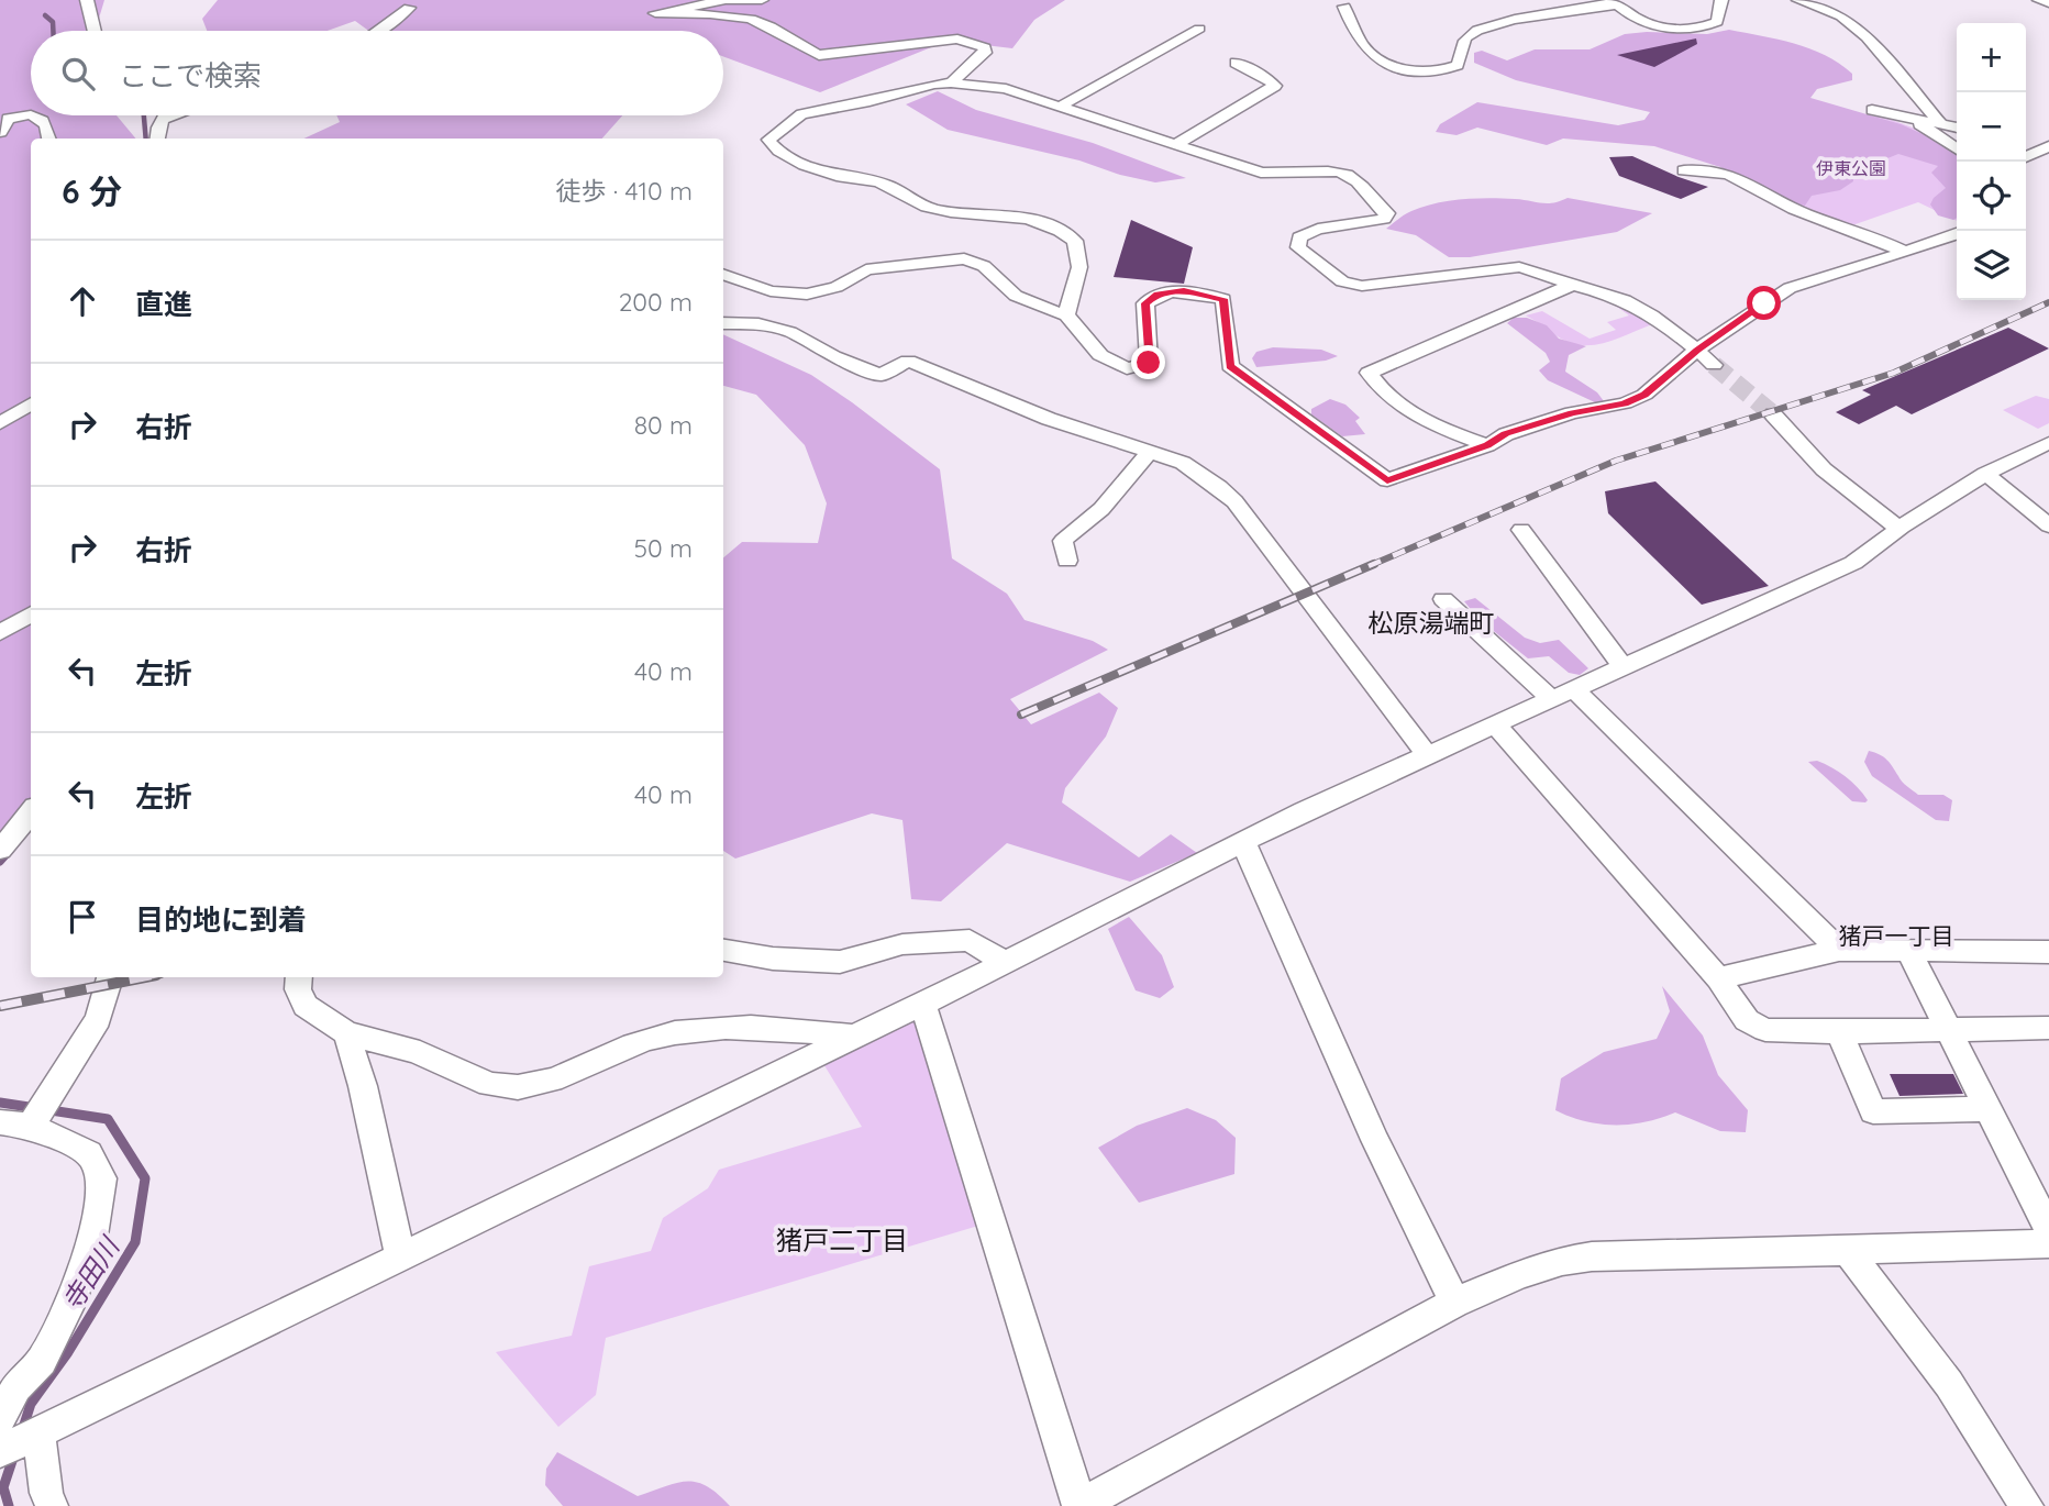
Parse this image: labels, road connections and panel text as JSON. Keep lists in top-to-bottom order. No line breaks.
{"districts":["松原湯端町","猪戸一丁目","猪戸二丁目"],"water":["寺田川"],"parks":["伊東公園"],"page":{"map_buttons":["+","−"],"search":"ここで検索","heading":["6 分","徒歩 · 410 m"],"list":[["直進","200 m"],["右折","80 m"],["右折","50 m"],["左折","40 m"],["左折","40 m"],"目的地に到着"]}}
